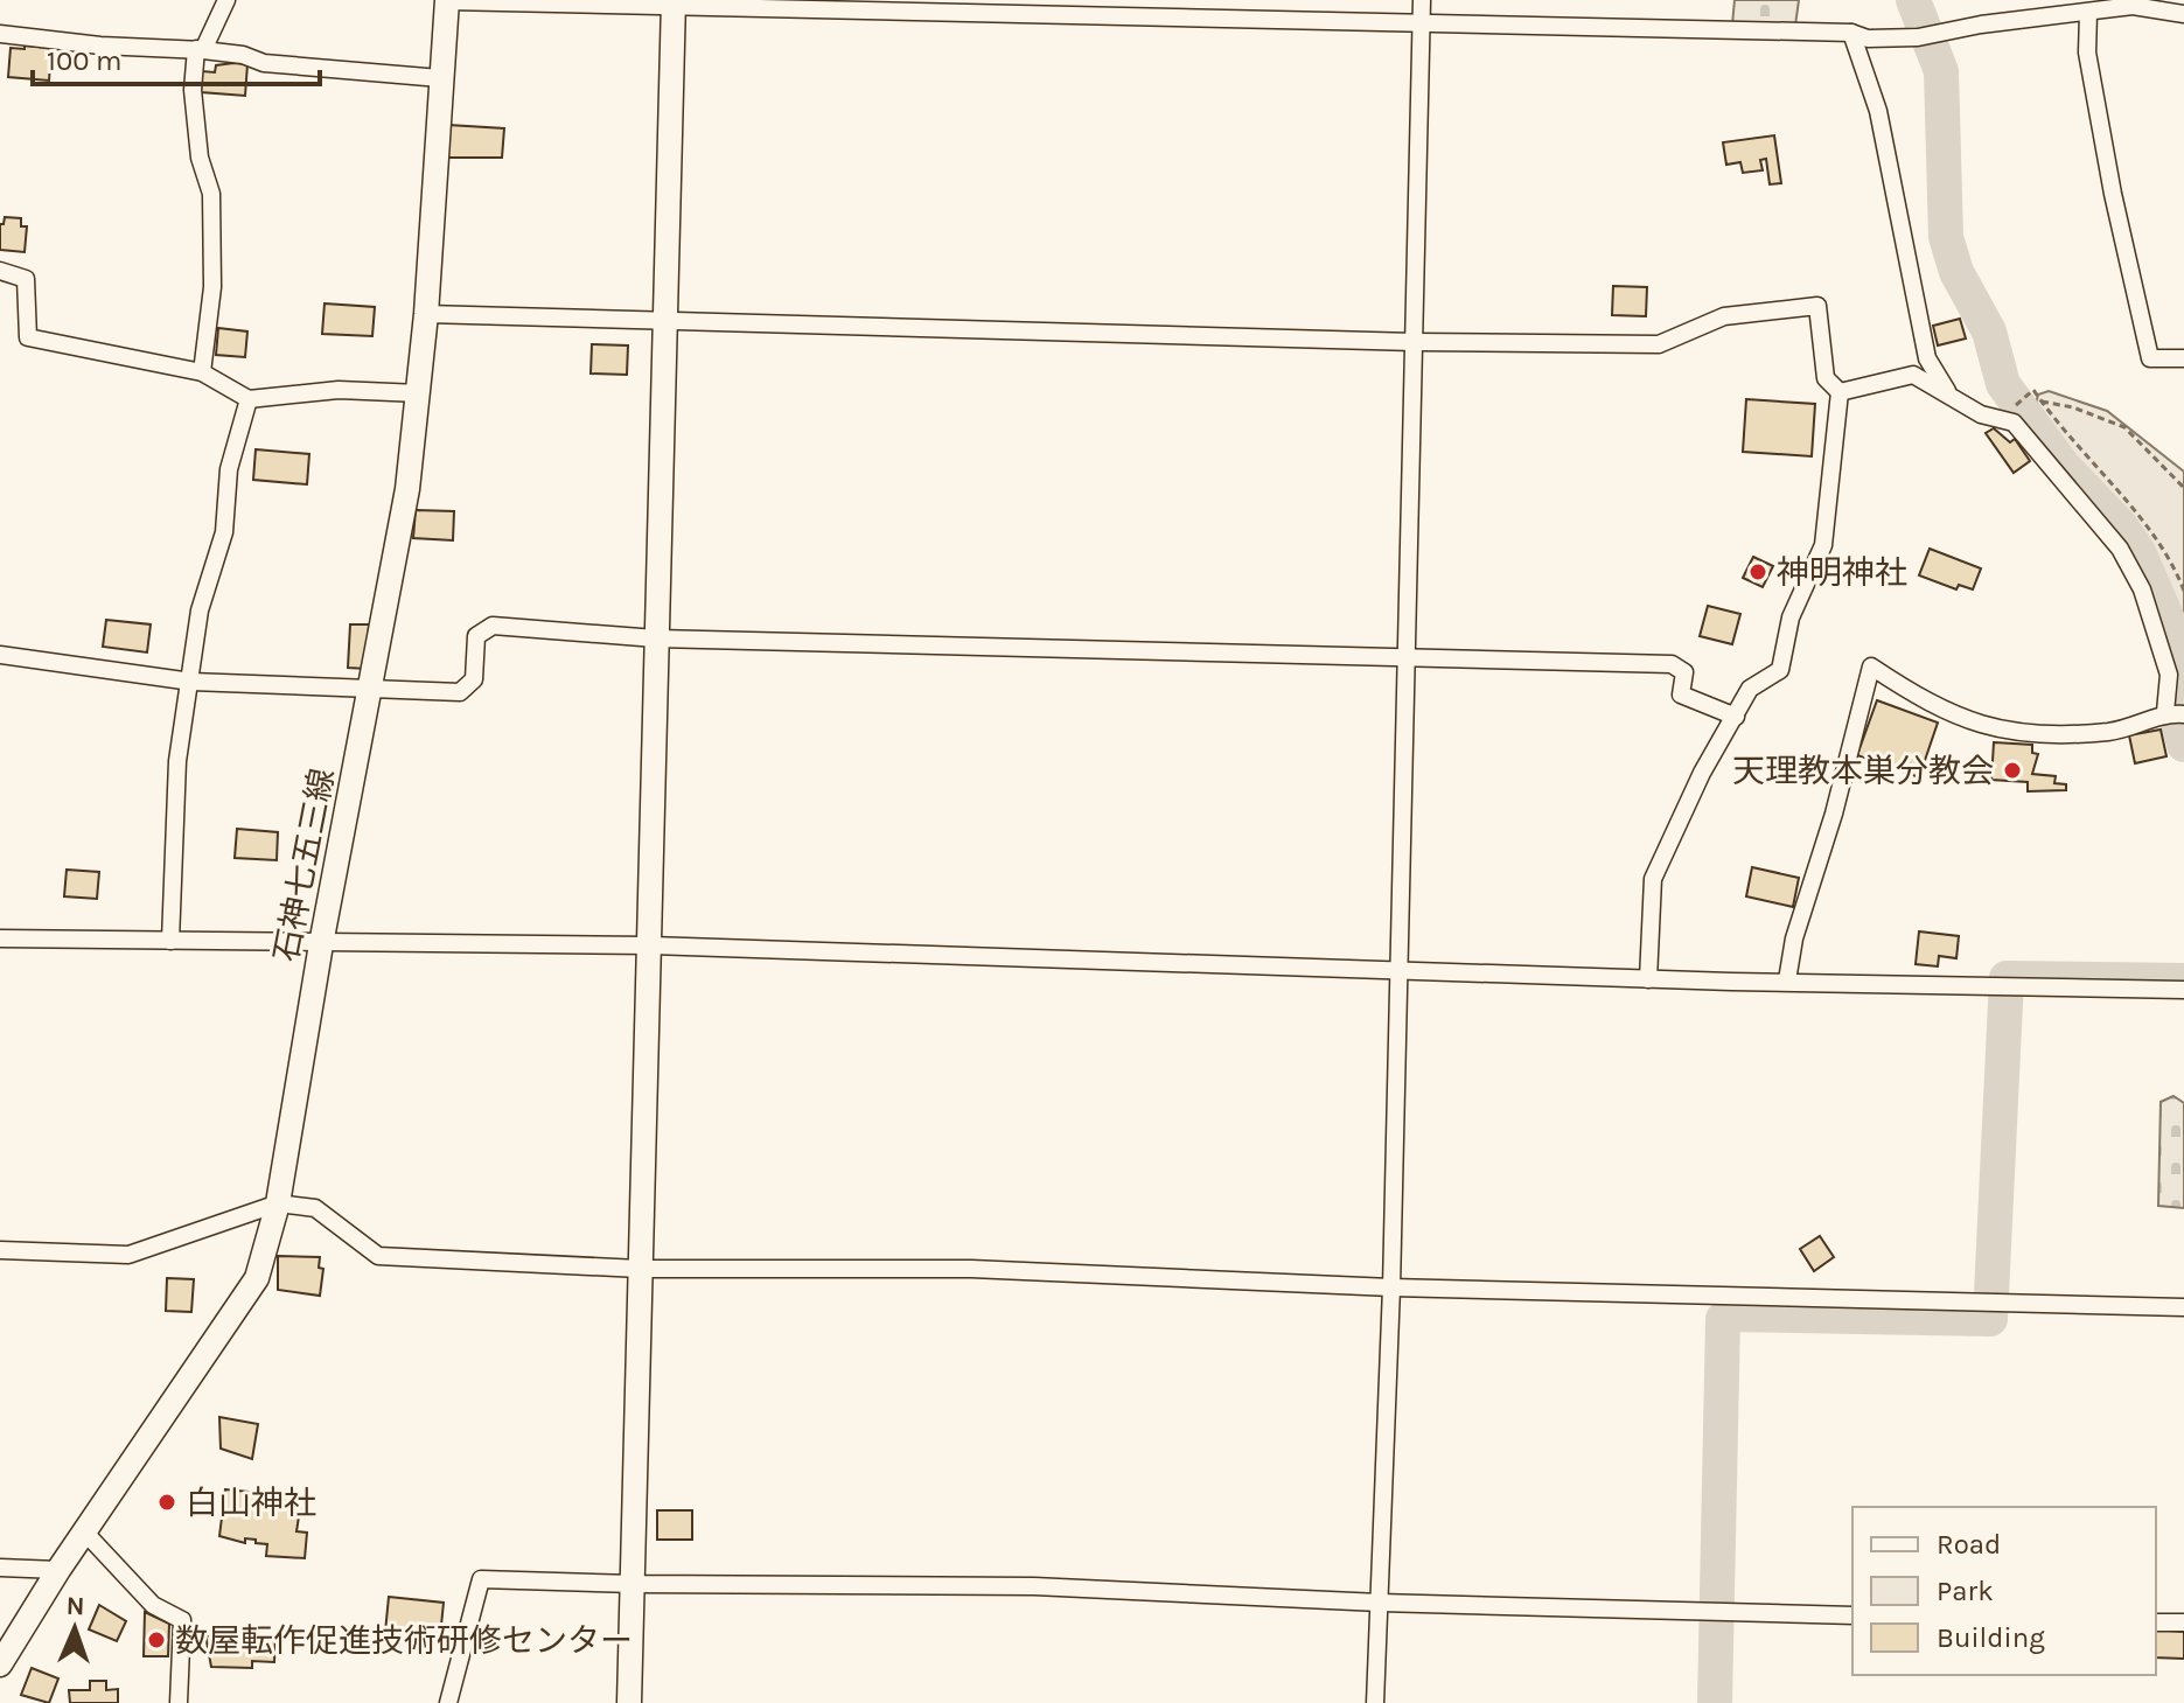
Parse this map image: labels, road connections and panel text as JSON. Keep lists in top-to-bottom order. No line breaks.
{"streets":{"main road":["石神七五三線"]},"places":["神明神社","天理教本巣分教会","白山神社","数屋転作促進技術研修センター"],"legend":["Road","Park","Building"],"scale_bar":"100 m","north":"top"}
